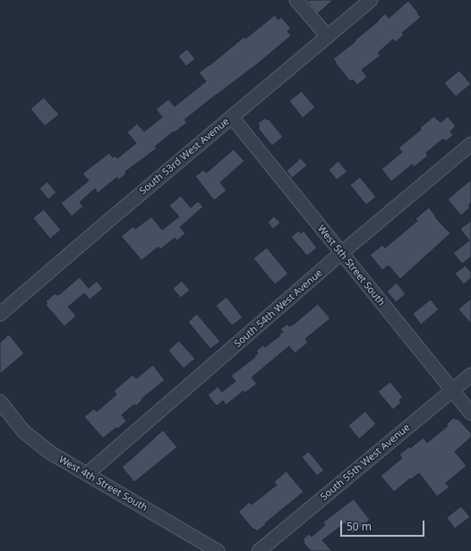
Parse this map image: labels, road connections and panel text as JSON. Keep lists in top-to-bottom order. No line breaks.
{"streets":{"street":["South 53rd West Avenue","West 5th Street South","South 54th West Avenue","South 55th West Avenue","West 4th Street South"]},"crossings":[["South 53rd West Avenue","West 5th Street South"],["West 5th Street South","South 54th West Avenue"],["West 5th Street South","South 55th West Avenue"],["South 54th West Avenue","West 4th Street South"]],"scale_bar":"50 m"}
